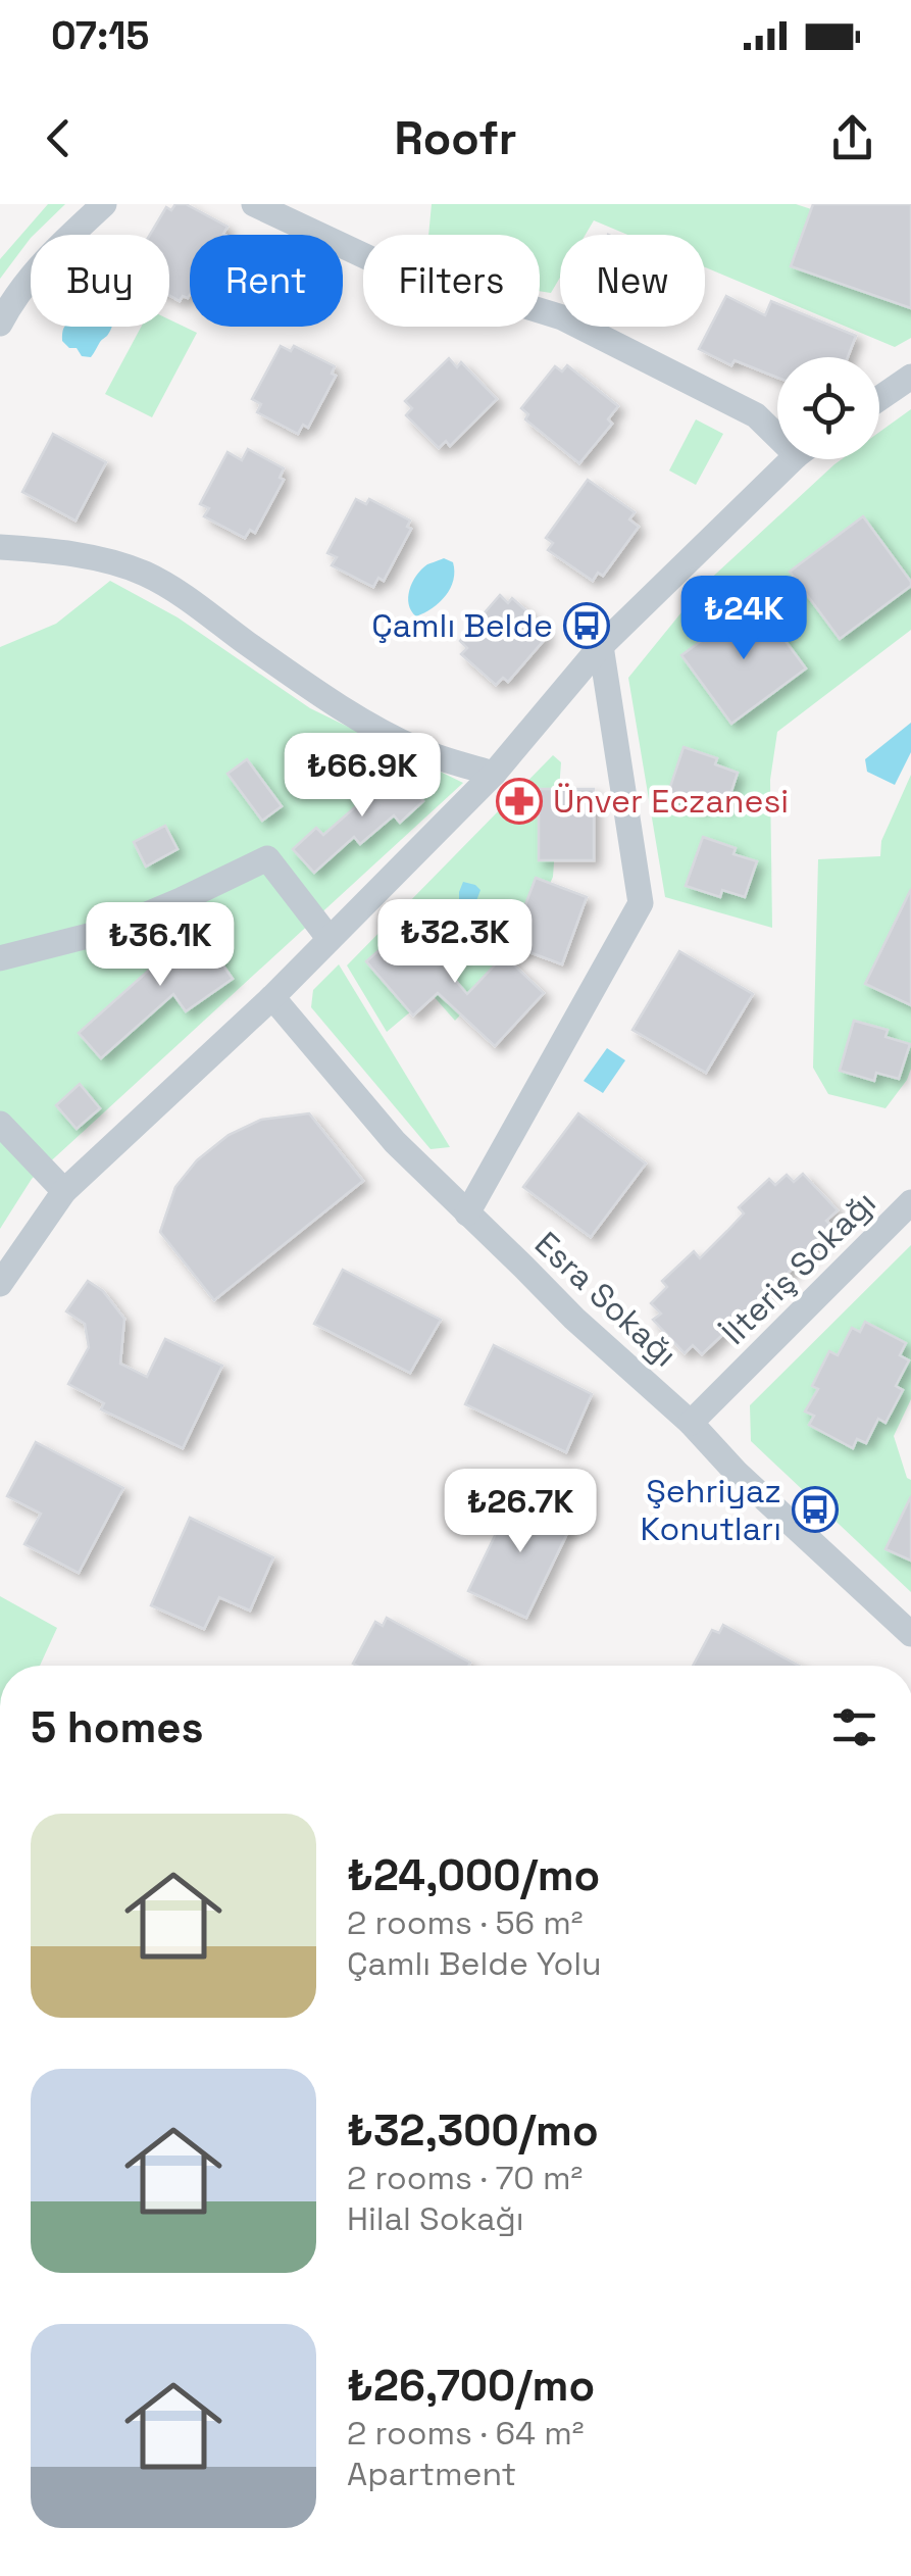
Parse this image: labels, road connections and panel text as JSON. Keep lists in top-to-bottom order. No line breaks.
{"streets":{"street":["İlteriş Sokağı","Esra Sokağı"]},"crossings":[["İlteriş Sokağı","Esra Sokağı"]],"places":{"bus stop":["Çamlı Belde","Şehriyaz Konutları"],"pharmacy":["Ünver Eczanesi"]},"page":{"status":"07:15","header":"Roofr","chip":["Buy","Rent","Filters","New"],"price":["₺24K","₺66.9K","₺32.3K","₺36.1K","₺26.7K"],"heading":"5 homes","list":[{"name":"₺24,000/mo","note":"2 rooms · 56 m² · Çamlı Belde Yolu"},{"name":"₺32,300/mo","note":"2 rooms · 70 m² · Hilal Sokağı"},{"name":"₺26,700/mo","note":"2 rooms · 64 m² · Apartment"}]}}
